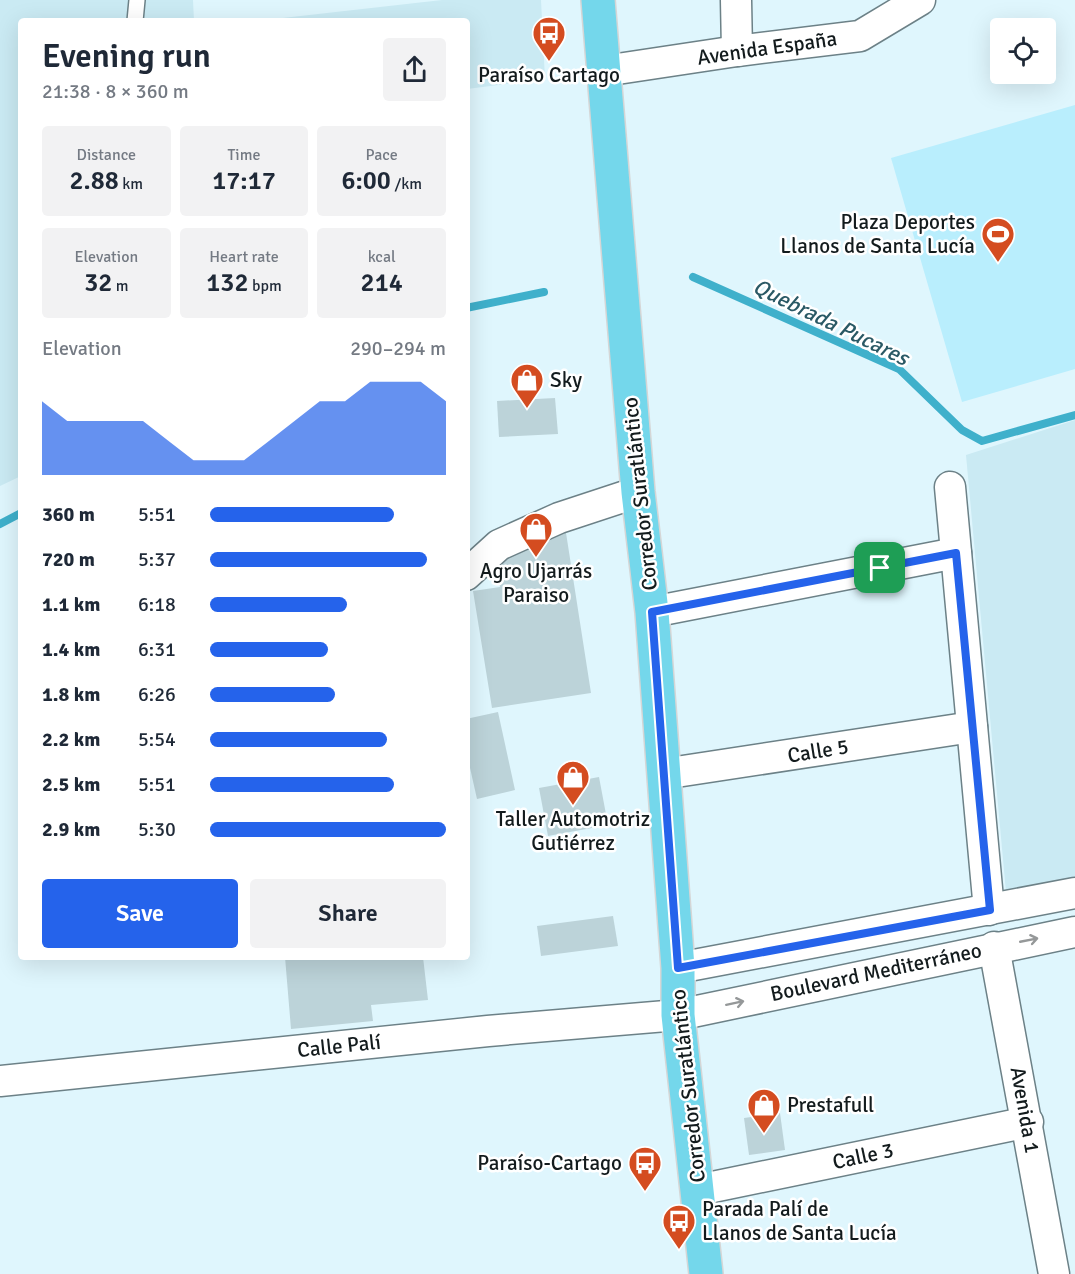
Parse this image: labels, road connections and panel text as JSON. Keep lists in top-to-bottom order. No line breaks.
{"streets":{"main road":["Corredor Suratlántico"],"street":["Avenida España","Calle 5","Boulevard Mediterráneo","Calle Palí","Avenida 1","Calle 3"]},"crossings":[["Avenida España","Corredor Suratlántico"],["Corredor Suratlántico","Calle 5"],["Corredor Suratlántico","Boulevard Mediterráneo"],["Corredor Suratlántico","Calle Palí"],["Corredor Suratlántico","Calle 3"],["Boulevard Mediterráneo","Calle Palí"],["Boulevard Mediterráneo","Avenida 1"],["Avenida 1","Calle 3"]],"water":["Quebrada Pucares"],"places":{"bus stop":["Paraíso Cartago","Paraíso-Cartago","Parada Palí de Llanos de Santa Lucía"],"sports":["Plaza Deportes Llanos de Santa Lucía"],"shop":["Sky","Agro Ujarrás Paraiso","Taller Automotriz Gutiérrez","Prestafull"]},"page":{"heading":["Evening run","21:38 · 8 × 360 m"],"stats":[["Distance","2.88 km"],["Time","17:17"],["Pace","6:00 /km"],["Elevation","32 m"],["Heart rate","132 bpm"],["kcal","214"]],"chart":["Elevation","290–294 m"],"list":[{"name":"360 m","note":"5:51"},{"name":"720 m","note":"5:37"},{"name":"1.1 km","note":"6:18"},{"name":"1.4 km","note":"6:31"},{"name":"1.8 km","note":"6:26"},{"name":"2.2 km","note":"5:54"},{"name":"2.5 km","note":"5:51"},{"name":"2.9 km","note":"5:30"}],"buttons":["Save","Share"]}}
